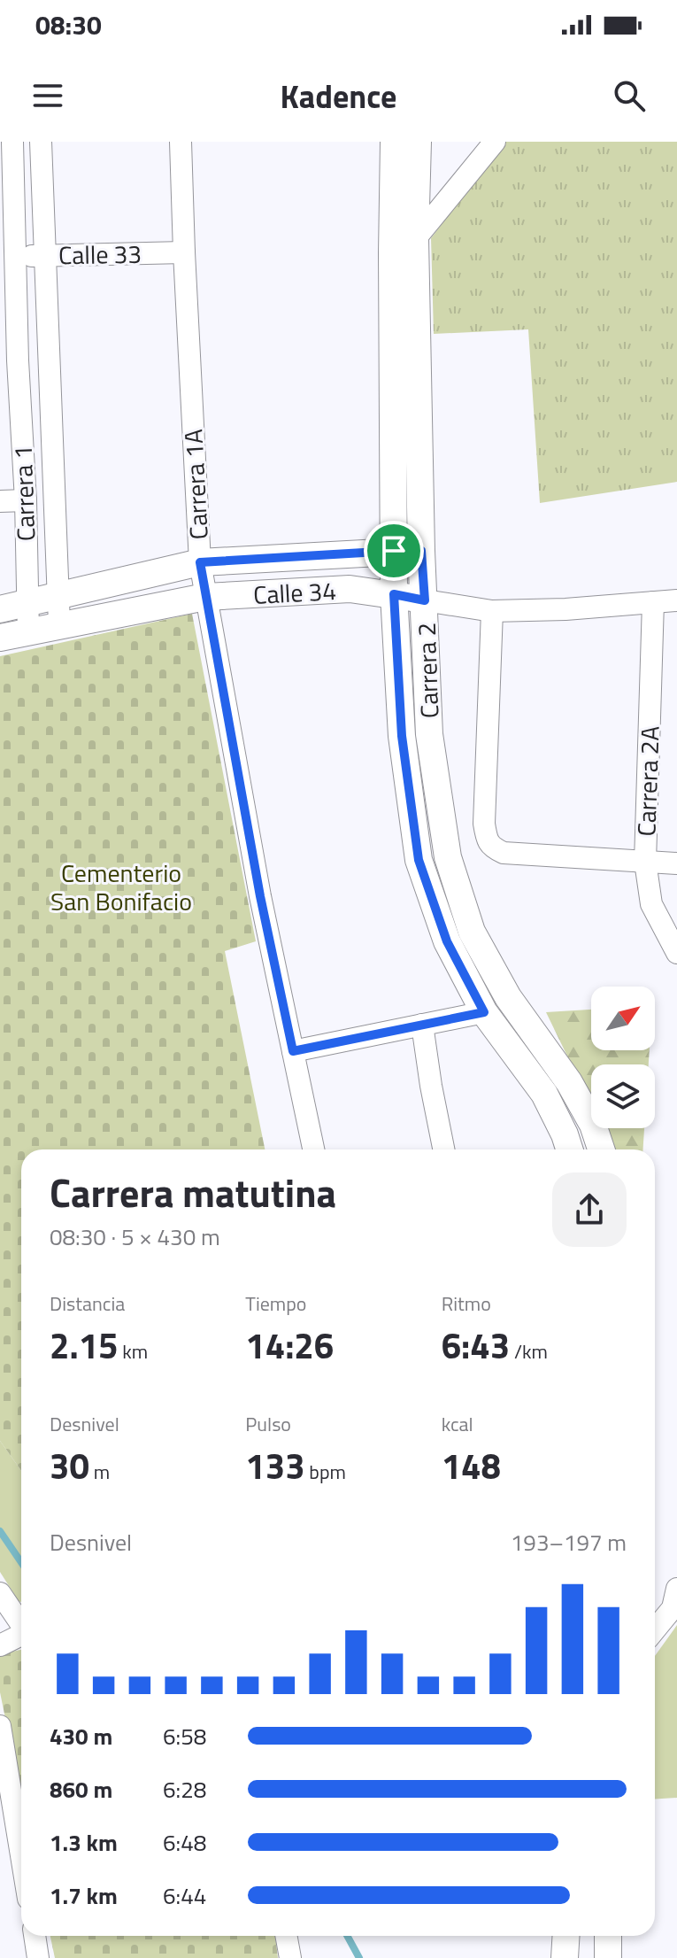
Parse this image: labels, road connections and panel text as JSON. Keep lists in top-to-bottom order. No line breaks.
{"streets":{"street":["Calle 33","Carrera 1A","Carrera 1","Calle 34","Carrera 2","Carrera 2A"]},"crossings":[["Calle 33","Carrera 1A"],["Calle 33","Carrera 1"],["Carrera 1A","Calle 34"],["Carrera 1","Calle 34"],["Calle 34","Carrera 2"],["Calle 34","Carrera 2A"]],"parks":["Cementerio San Bonifacio"],"north":"top right","page":{"status":"08:30","header":"Kadence","heading":["Carrera matutina","08:30 · 5 × 430 m"],"stats":[["Distancia","2.15 km"],["Tiempo","14:26"],["Ritmo","6:43 /km"],["Desnivel","30 m"],["Pulso","133 bpm"],["kcal","148"]],"chart":["Desnivel","193–197 m"],"list":[{"name":"430 m","note":"6:58"},{"name":"860 m","note":"6:28"},{"name":"1.3 km","note":"6:48"},{"name":"1.7 km","note":"6:44"}]}}
